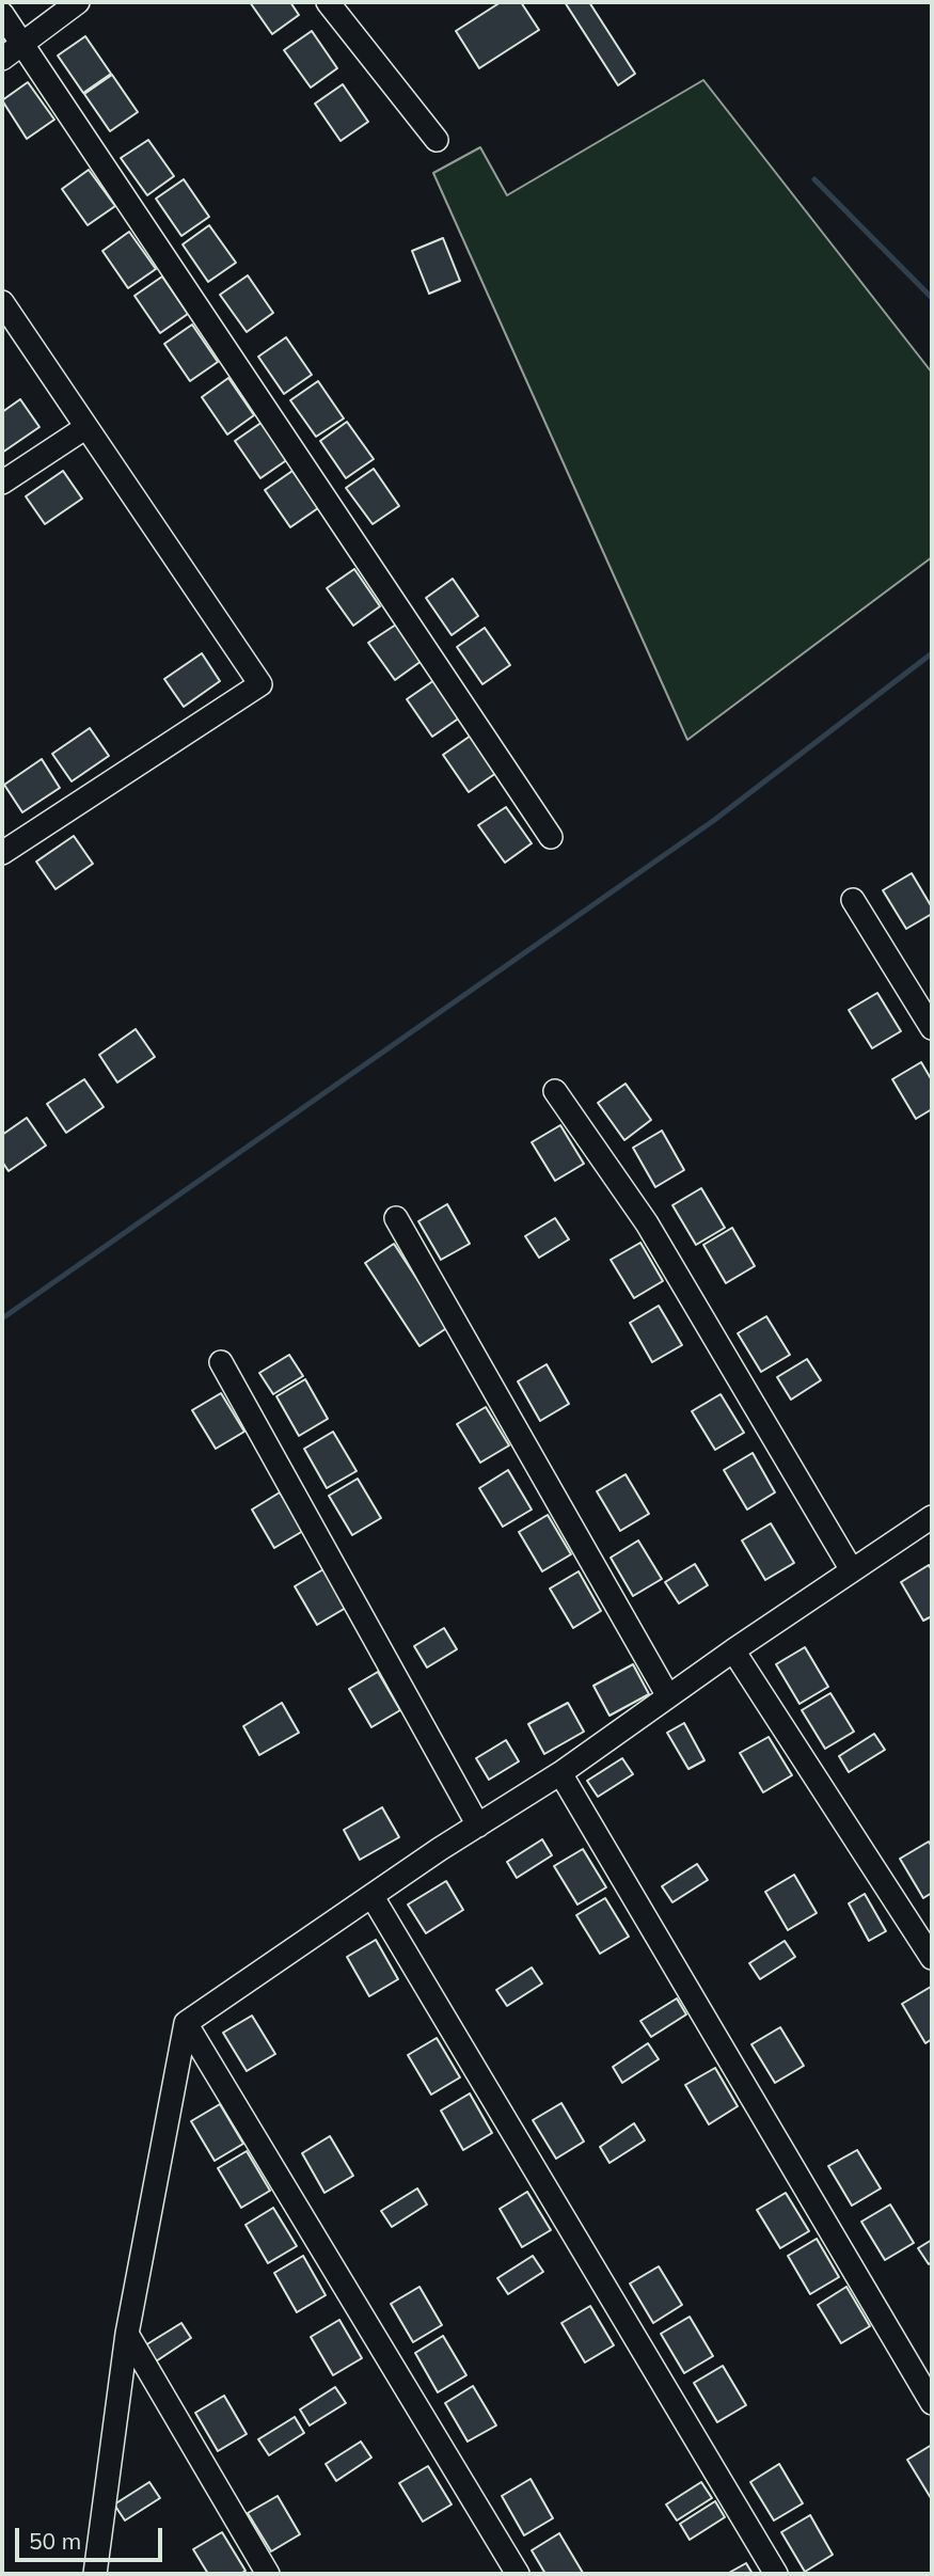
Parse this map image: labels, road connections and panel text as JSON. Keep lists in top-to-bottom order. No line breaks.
{"scale_bar":"50 m"}
